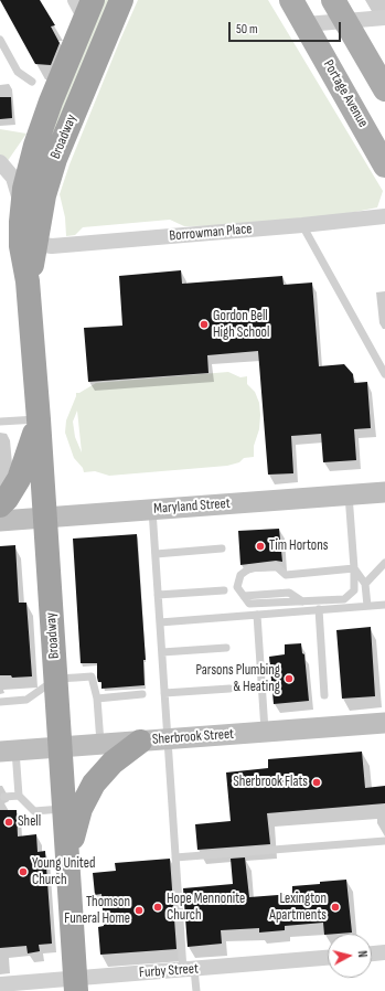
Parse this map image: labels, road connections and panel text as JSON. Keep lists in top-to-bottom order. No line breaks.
{"streets":{"highway":["Broadway"],"main road":["Portage Avenue","Maryland Street","Sherbrook Street"],"street":["Borrowman Place","Furby Street"]},"crossings":[["Broadway","Borrowman Place"],["Broadway","Maryland Street"],["Broadway","Sherbrook Street"],["Broadway","Furby Street"]],"places":["Gordon Bell High School","Tim Hortons","Parsons Plumbing & Heating","Sherbrook Flats","Shell","Young United Church","Hope Mennonite Church","Lexington Apartments","Thomson Funeral Home"],"scale_bar":"50 m","north":"right"}
